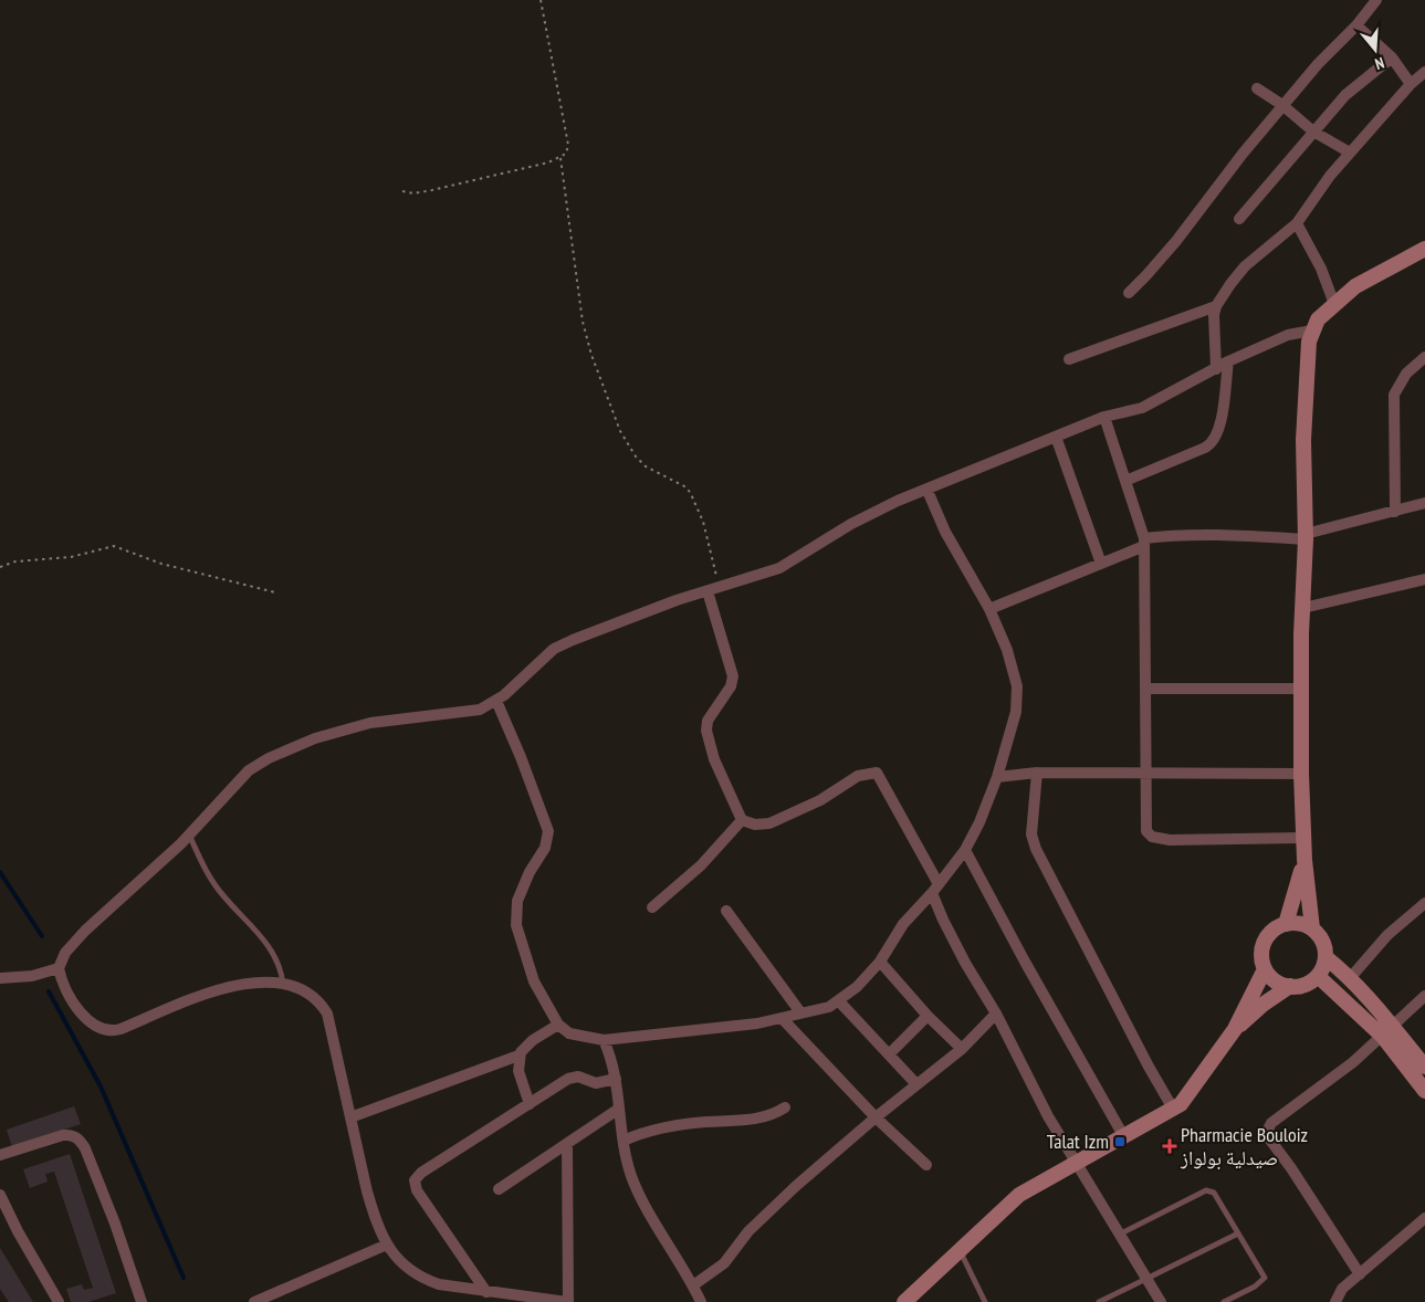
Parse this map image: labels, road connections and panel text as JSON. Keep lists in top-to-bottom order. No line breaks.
{"places":{"transit":["Talat Izm"],"health":["Pharmacie Bouloiz صيدلية بولواز"]},"north":"bottom"}
